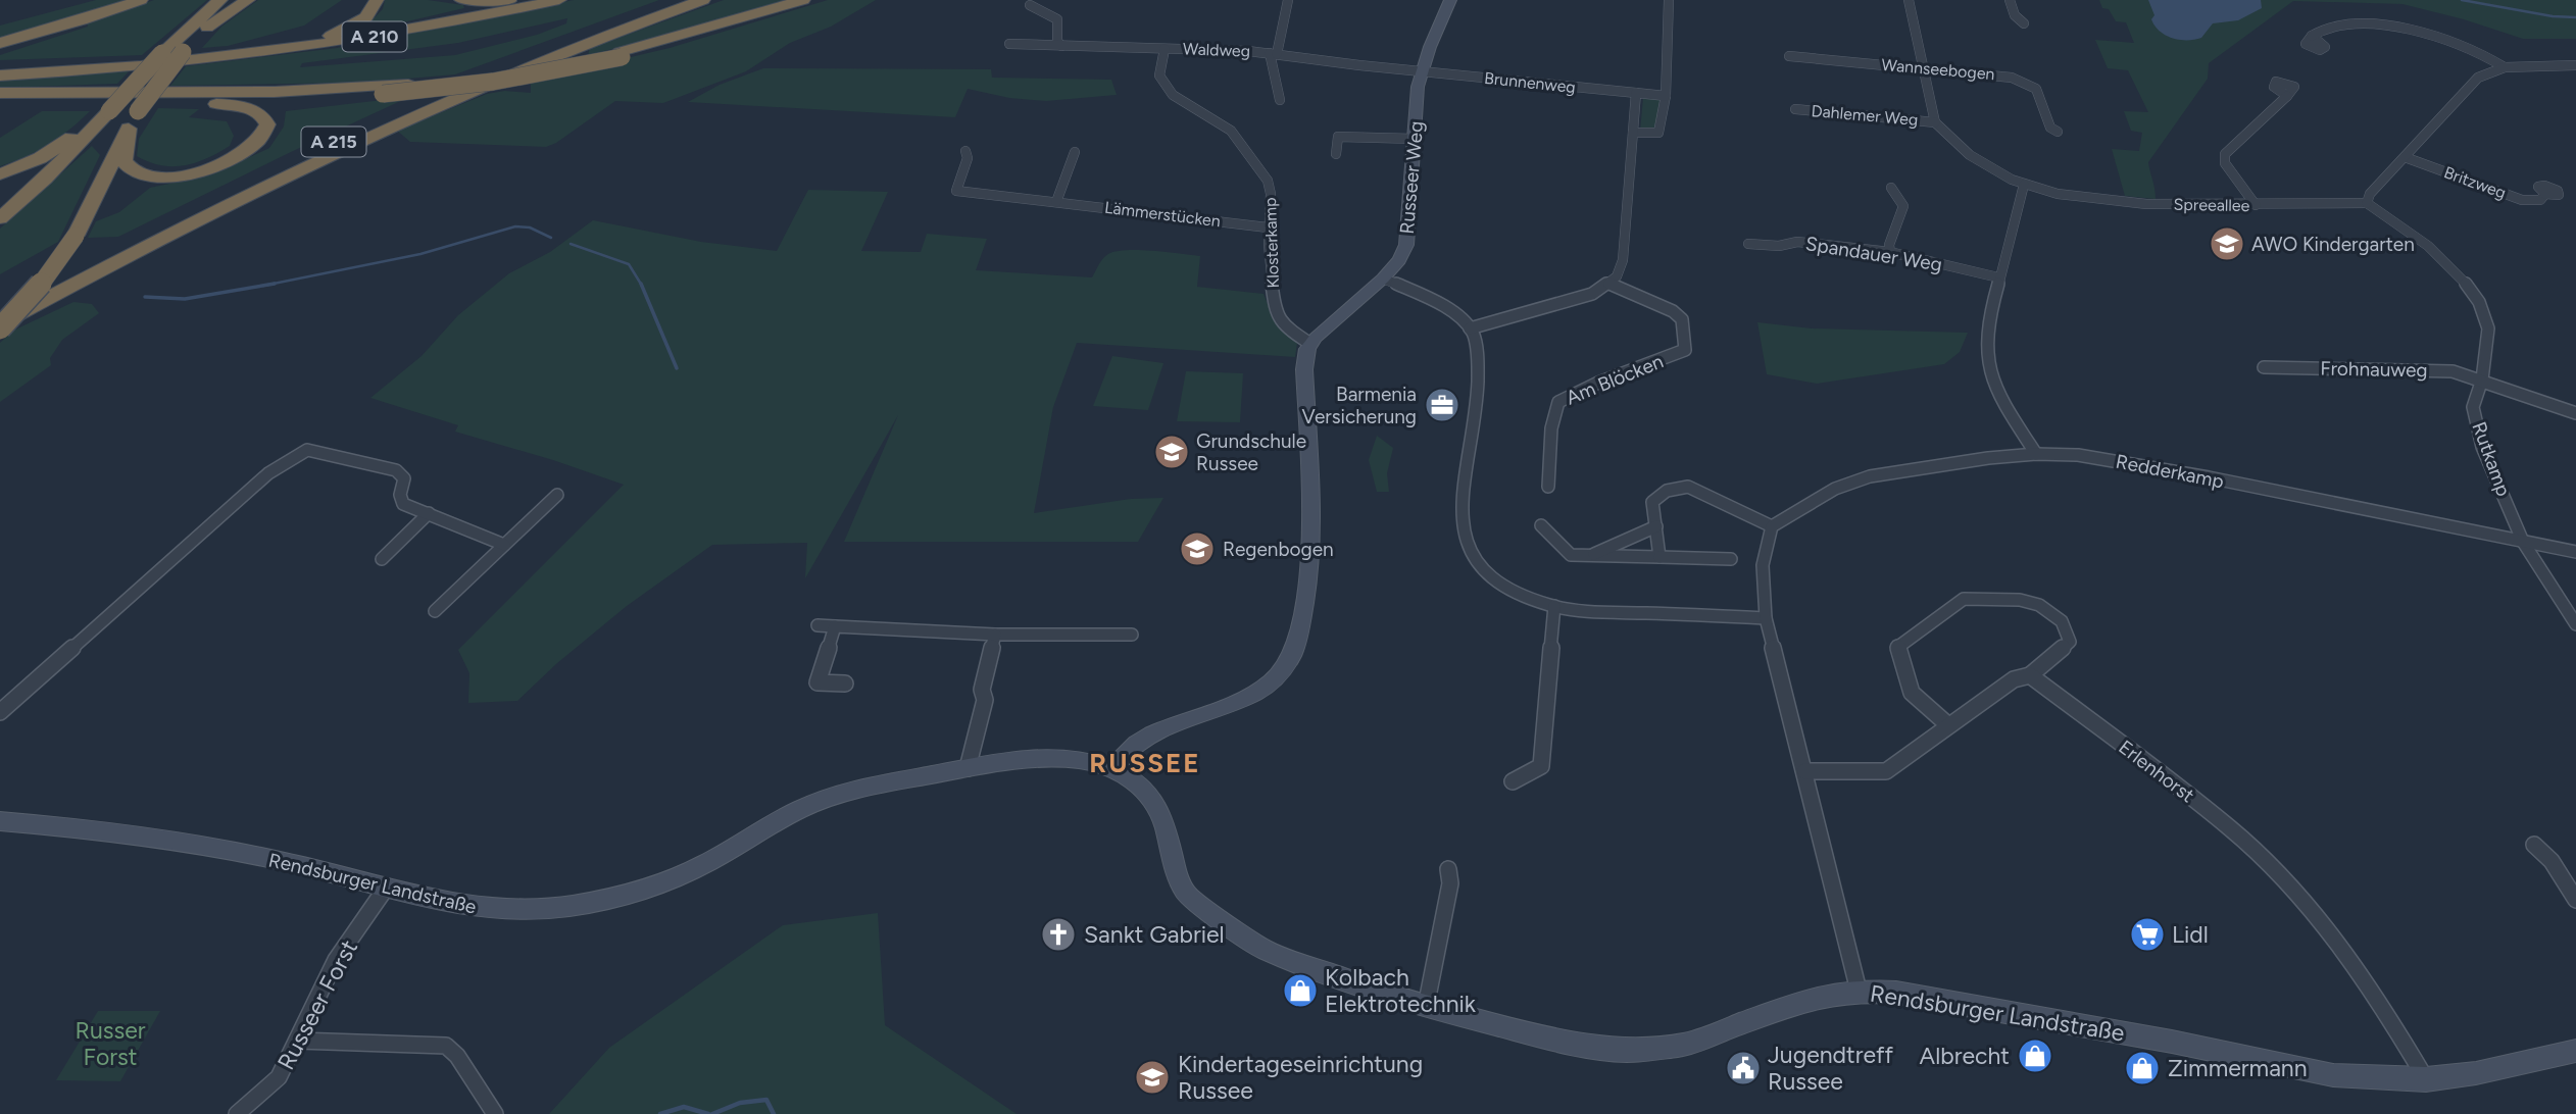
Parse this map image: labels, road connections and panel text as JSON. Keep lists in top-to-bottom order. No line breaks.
{"streets":{"highway":["A 210","A 215"],"street":["Waldweg","Wannseebogen","Brunnenweg","Dahlemer Weg","Russeer Weg","Britzweg","Spreeallee","Lämmerstücken","Klosterkamp","Spandauer Weg","Frohnauweg","Am Blöcken","Rutkamp","Redderkamp","Erlenhorst","Rendsburger Landstraße","Russeer Forst"]},"crossings":[["Waldweg","Brunnenweg"],["Waldweg","Russeer Weg"],["Waldweg","Klosterkamp"],["Brunnenweg","Russeer Weg"],["Dahlemer Weg","Spreeallee"],["Russeer Weg","Klosterkamp"],["Spreeallee","Rutkamp"],["Lämmerstücken","Klosterkamp"],["Frohnauweg","Rutkamp"],["Rutkamp","Redderkamp"],["Erlenhorst","Rendsburger Landstraße"],["Rendsburger Landstraße","Russeer Forst"]],"districts":["RUSSEE"],"parks":["Russer Forst"],"places":{"school or university":["AWO Kindergarten","Grundschule Russee","Regenbogen","Kindertageseinrichtung Russee"],"office":["Barmenia Versicherung"],"church":["Sankt Gabriel"],"supermarket":["Lidl"],"shop":["Kolbach Elektrotechnik","Albrecht","Zimmermann"],"public building":["Jugendtreff Russee"]}}
